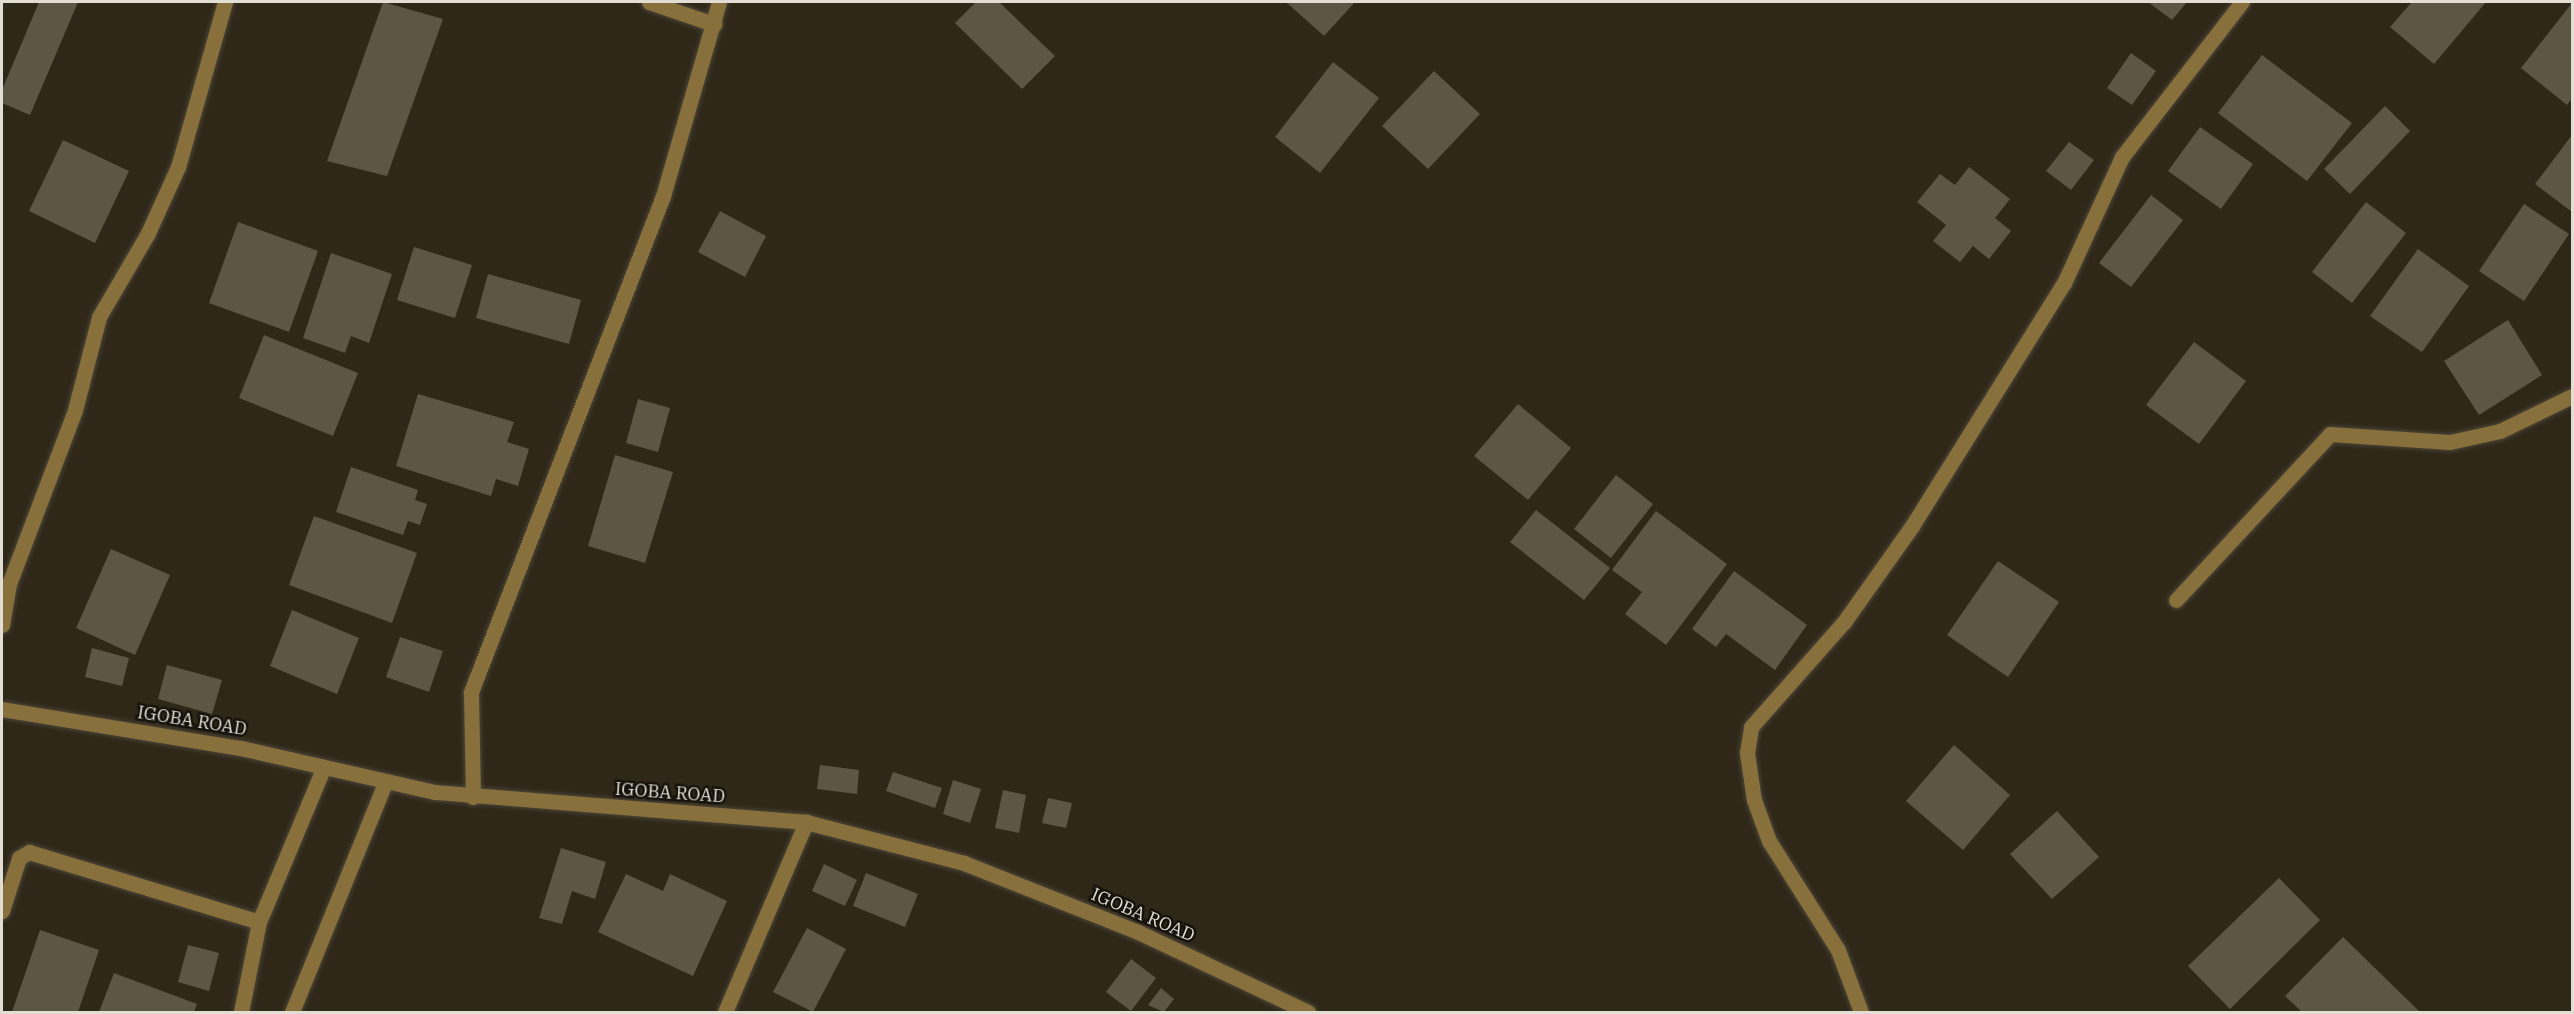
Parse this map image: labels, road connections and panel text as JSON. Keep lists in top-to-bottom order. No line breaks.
{"streets":{"street":["IGOBA ROAD"]}}
